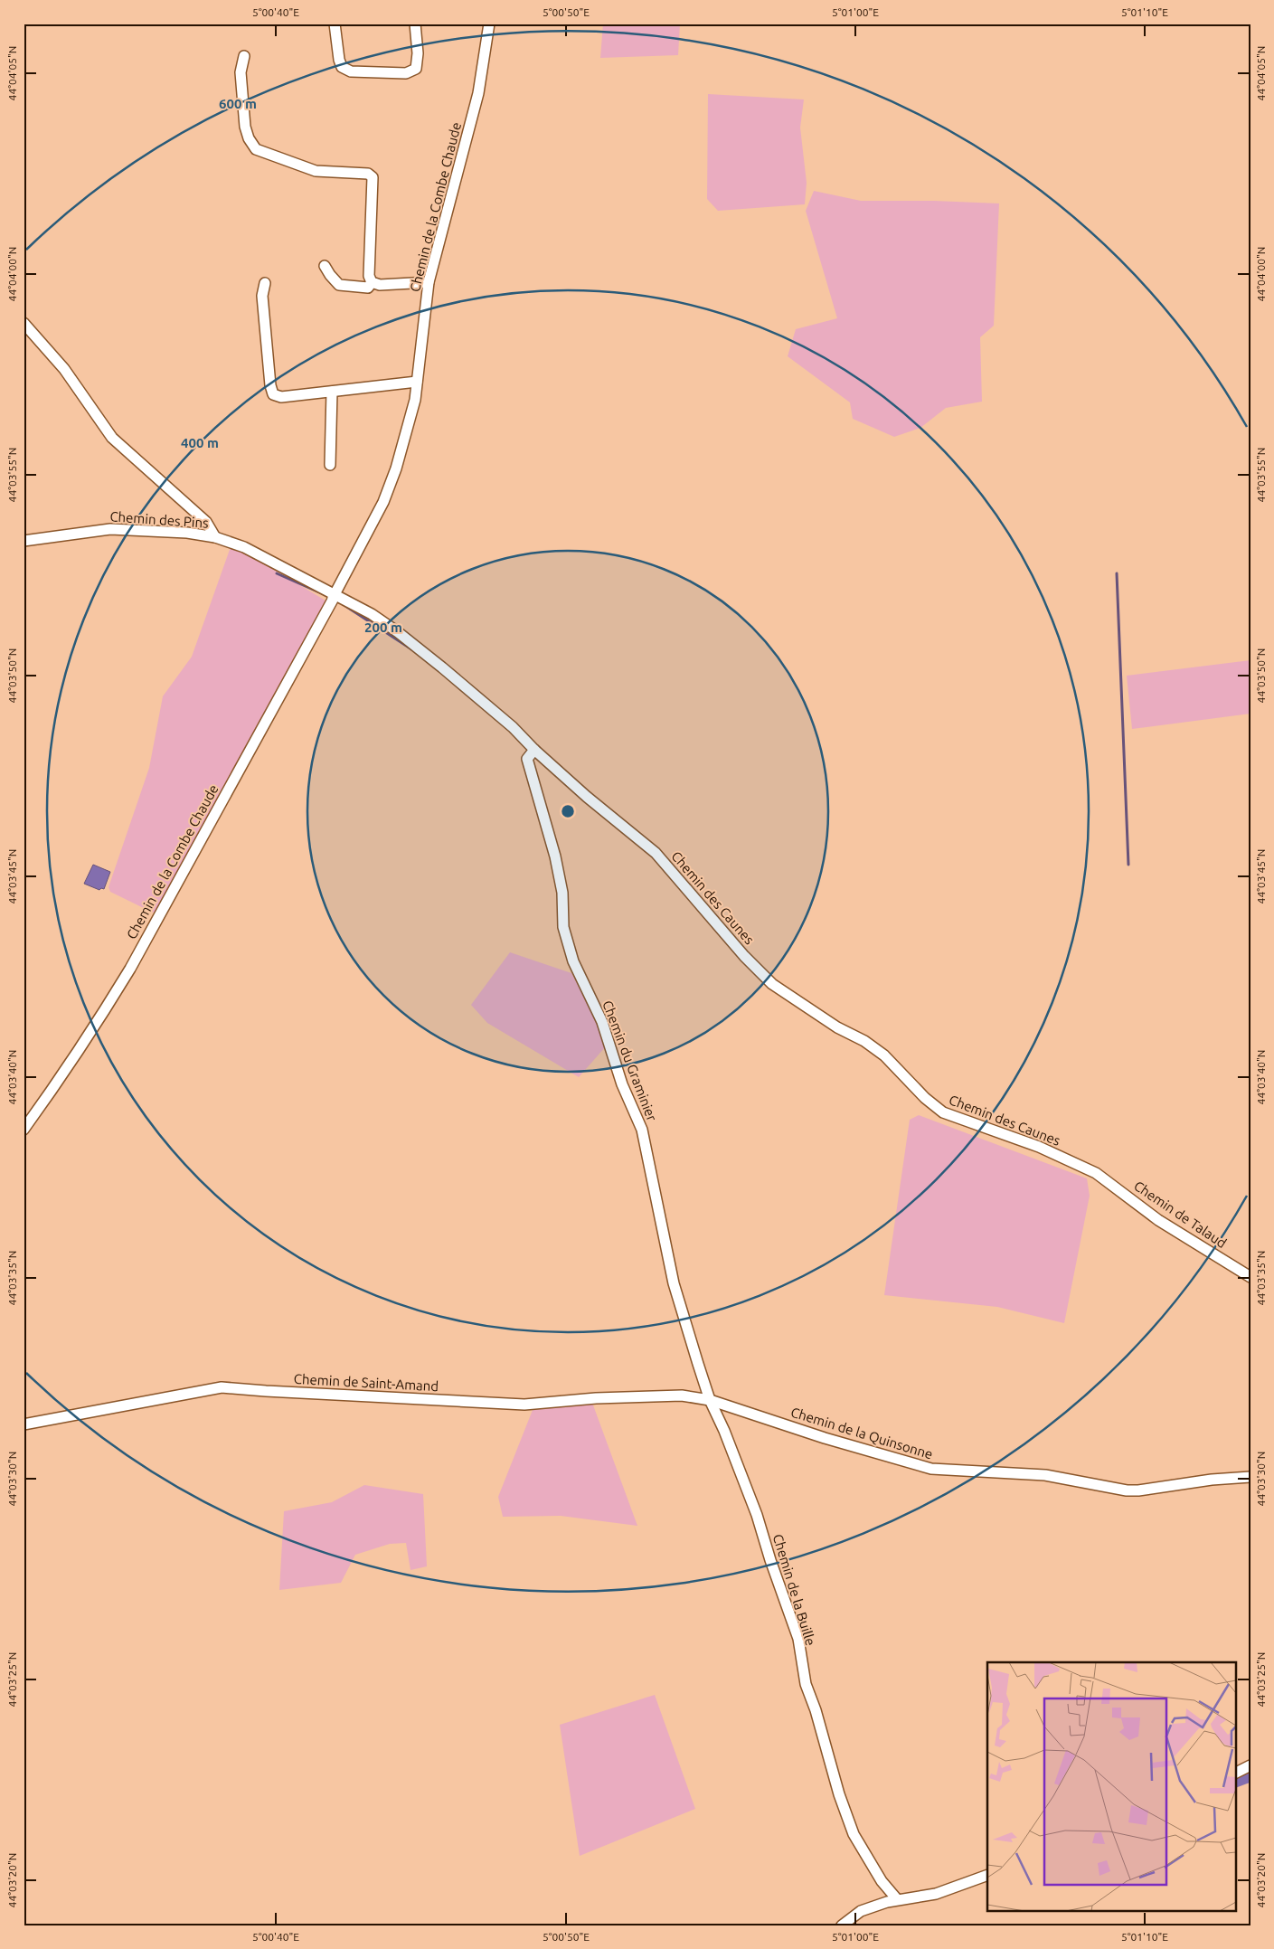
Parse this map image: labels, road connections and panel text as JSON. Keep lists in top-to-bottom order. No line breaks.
{"streets":{"street":["Chemin de la Combe Chaude","Chemin des Pins","Chemin des Caunes","Chemin du Graminier","Chemin de Talaud","Chemin de Saint-Amand","Chemin de la Quinsonne","Chemin de la Buille"]},"crossings":[["Chemin de la Combe Chaude","Chemin des Pins"],["Chemin de la Combe Chaude","Chemin des Caunes"],["Chemin des Pins","Chemin des Caunes"],["Chemin des Caunes","Chemin du Graminier"],["Chemin des Caunes","Chemin de Talaud"],["Chemin du Graminier","Chemin de la Buille"],["Chemin de Saint-Amand","Chemin de la Quinsonne"],["Chemin de Saint-Amand","Chemin de la Buille"],["Chemin de la Quinsonne","Chemin de la Buille"]],"coordinates":["5°00'40\"E","5°00'50\"E","5°01'00\"E","5°01'10\"E","44°04'05\"N","44°04'00\"N","44°03'55\"N","44°03'50\"N","44°03'45\"N","44°03'40\"N","44°03'35\"N","44°03'30\"N","44°03'25\"N","44°03'20\"N"],"rings":["600 m","400 m","200 m"]}
